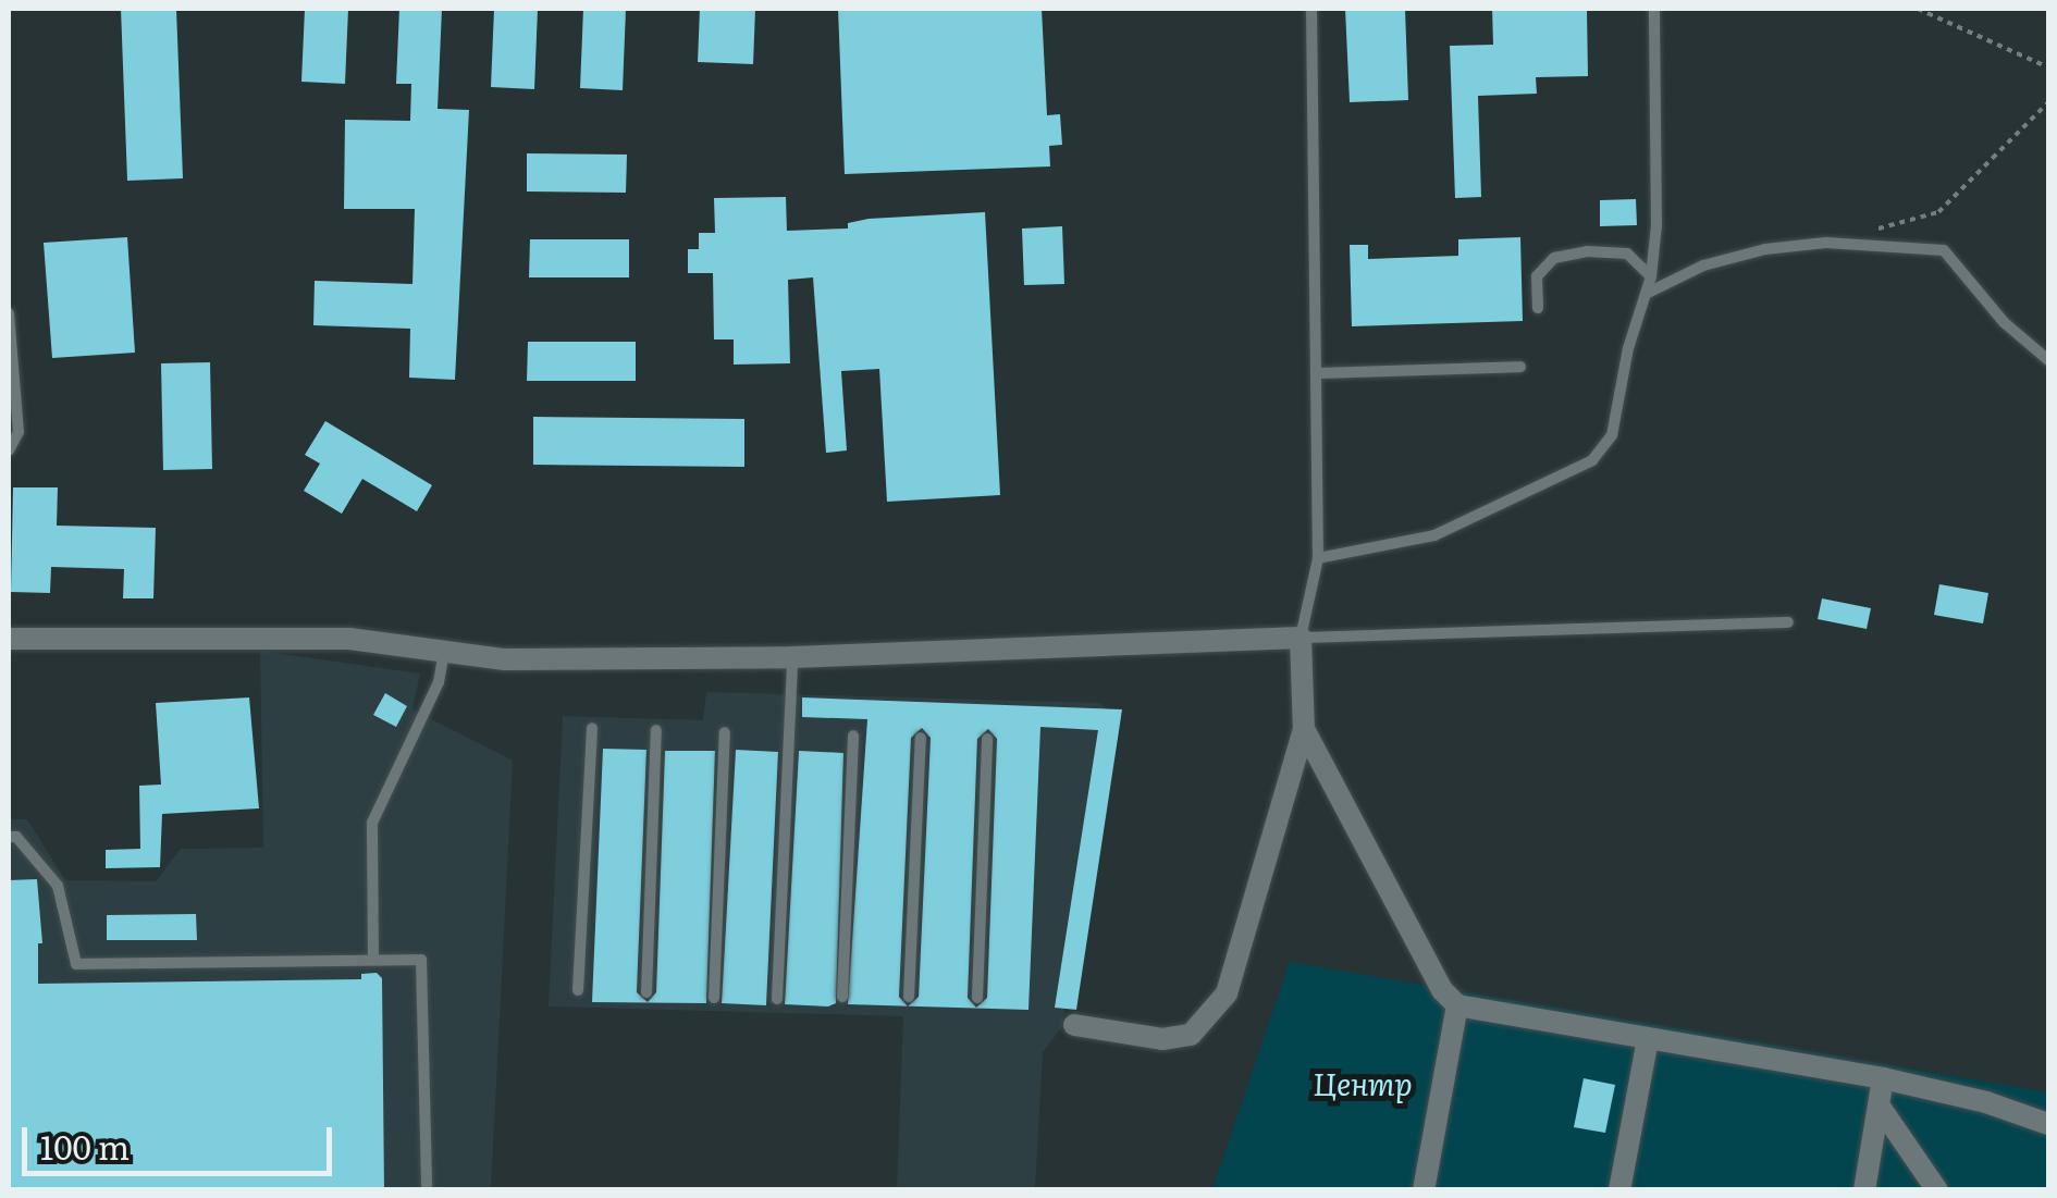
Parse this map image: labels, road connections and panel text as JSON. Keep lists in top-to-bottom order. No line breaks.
{"parks":["Центр"],"scale_bar":"100 m"}
